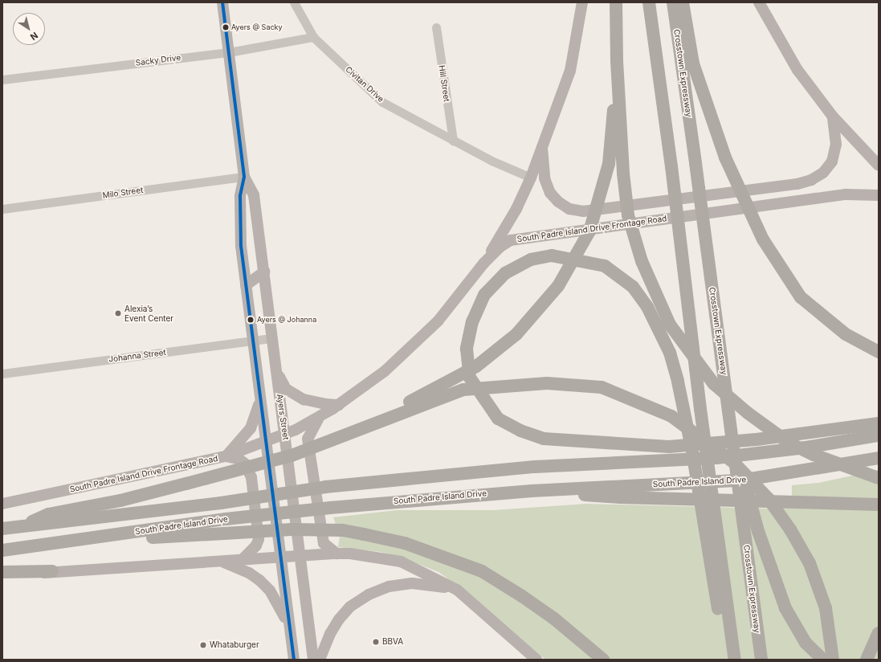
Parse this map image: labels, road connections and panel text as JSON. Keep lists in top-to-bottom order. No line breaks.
{"streets":{"highway":["Crosstown Expressway","South Padre Island Drive"],"main road":["South Padre Island Drive Frontage Road","Ayers Street"],"street":["Sacky Drive","Hill Street","Civitan Drive","Milo Street","Johanna Street"]},"crossings":[["Sacky Drive","Civitan Drive"],["Sacky Drive","Ayers Street"],["Hill Street","Civitan Drive"],["Milo Street","Ayers Street"],["South Padre Island Drive Frontage Road","Ayers Street"],["Johanna Street","Ayers Street"]],"places":["Ayers @ Sacky","Alexia’s Event Center","Ayers @ Johanna","BBVA","Whataburger"],"north":"bottom right"}
